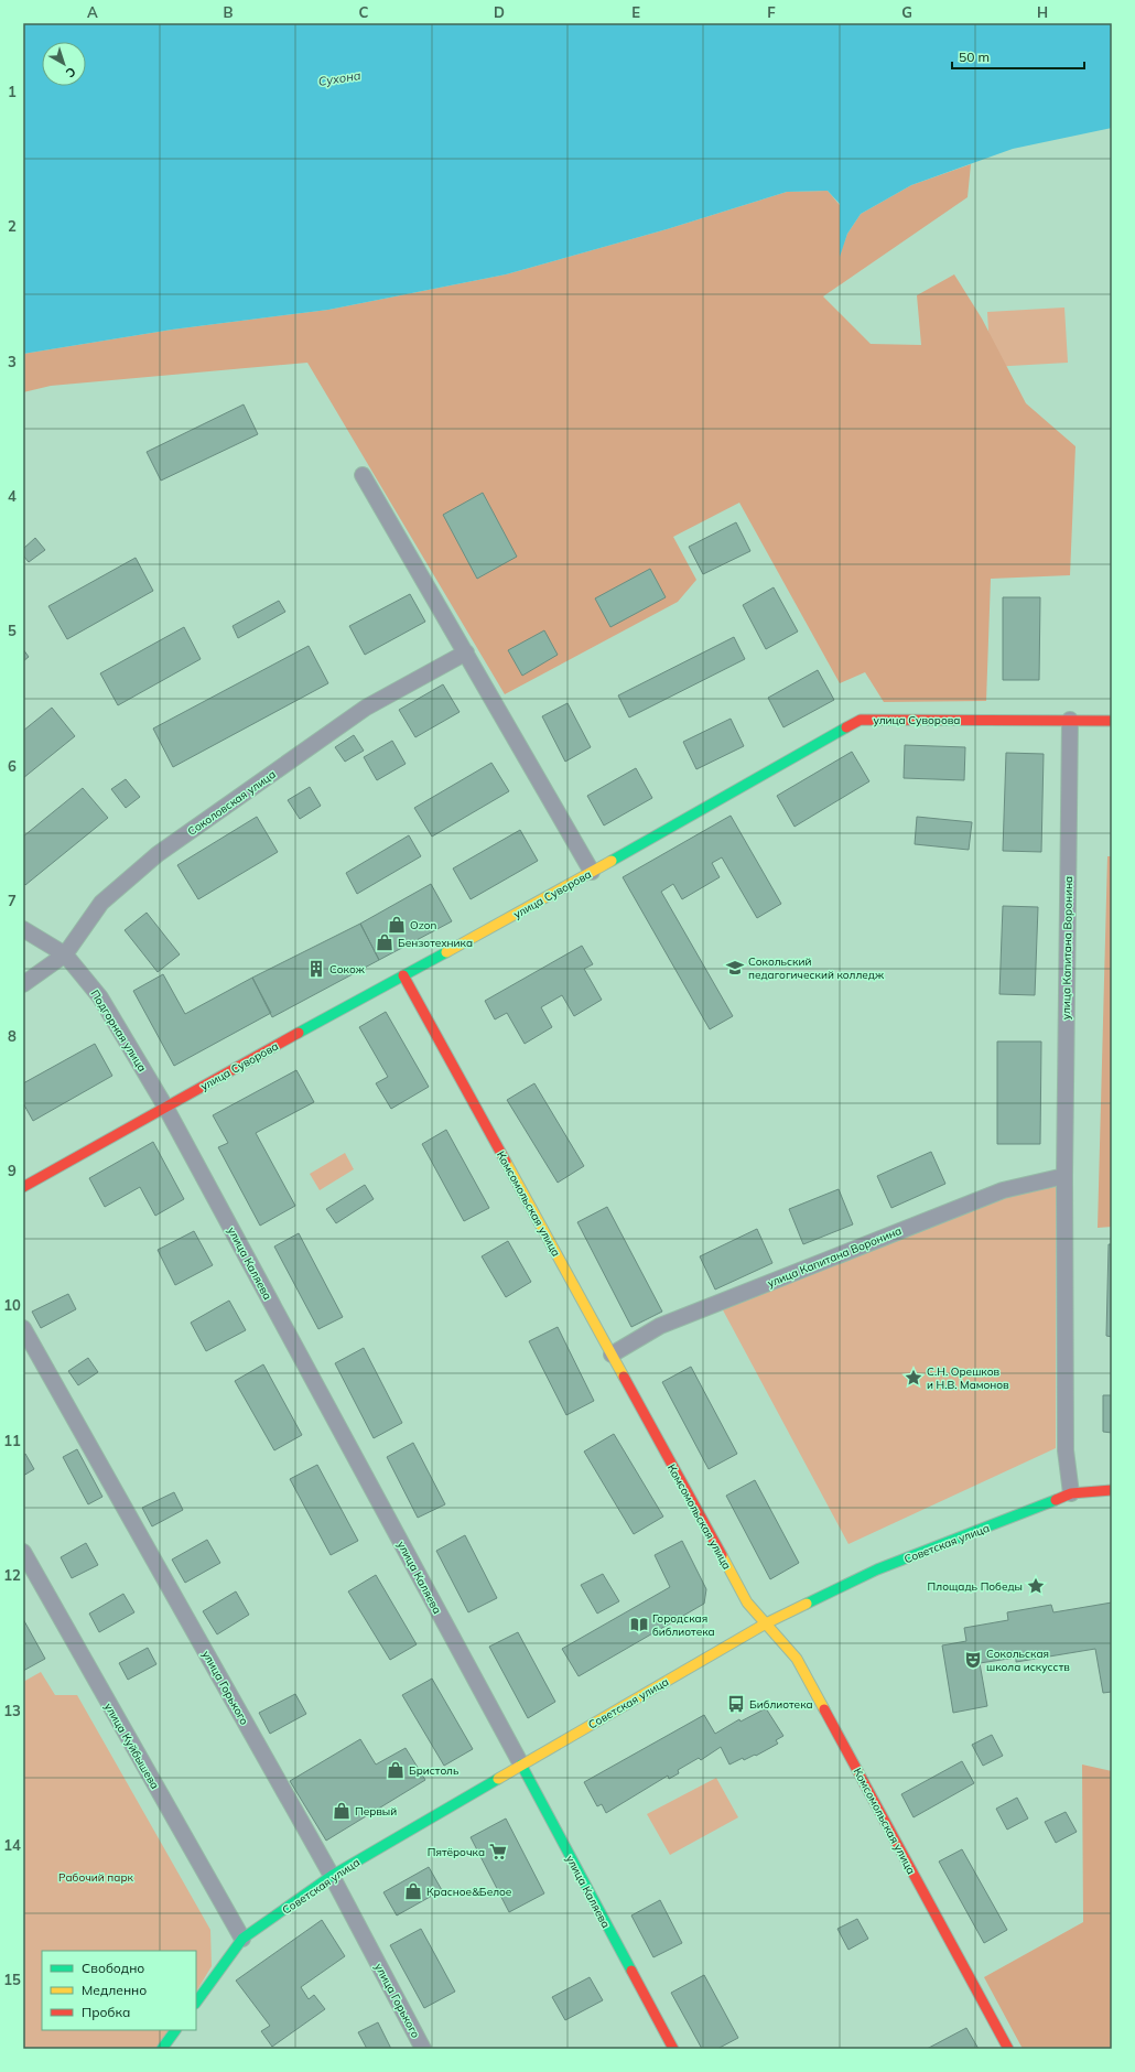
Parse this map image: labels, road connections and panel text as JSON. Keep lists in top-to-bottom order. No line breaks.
{"streets":{"street":["улица Суворова","Соколовская улица","улица Капитана Воронина","Подгорная улица","Комсомольская улица","улица Каляева","Советская улица","улица Горького","улица Куйбышева"]},"crossings":[["улица Суворова","улица Капитана Воронина"],["улица Суворова","Подгорная улица"],["улица Суворова","Комсомольская улица"],["улица Суворова","улица Каляева"],["Соколовская улица","Подгорная улица"],["улица Капитана Воронина","Комсомольская улица"],["улица Капитана Воронина","Советская улица"],["Подгорная улица","улица Каляева"],["Комсомольская улица","Советская улица"],["улица Каляева","Советская улица"],["Советская улица","улица Горького"],["Советская улица","улица Куйбышева"]],"water":["Сухона"],"parks":["Рабочий парк"],"places":{"shop":["Ozon","Бензотехника","Бристоль","Первый","Красное&Белое"],"school or university":["Сокольский педагогический колледж"],"building":["Сокож"],"place":["С.Н. Орешков и Н.В. Мамонов","Площадь Победы"],"library":["Городская библиотека"],"theatre":["Сокольская школа искусств"],"bus stop":["Библиотека"],"supermarket":["Пятёрочка"]},"legend":["Свободно","Медленно","Пробка"],"scale_bar":"50 m","north":"bottom right","grid":{"columns":["A","B","C","D","E","F","G","H"],"rows":["1","2","3","4","5","6","7","8","9","10","11","12","13","14","15"]}}
